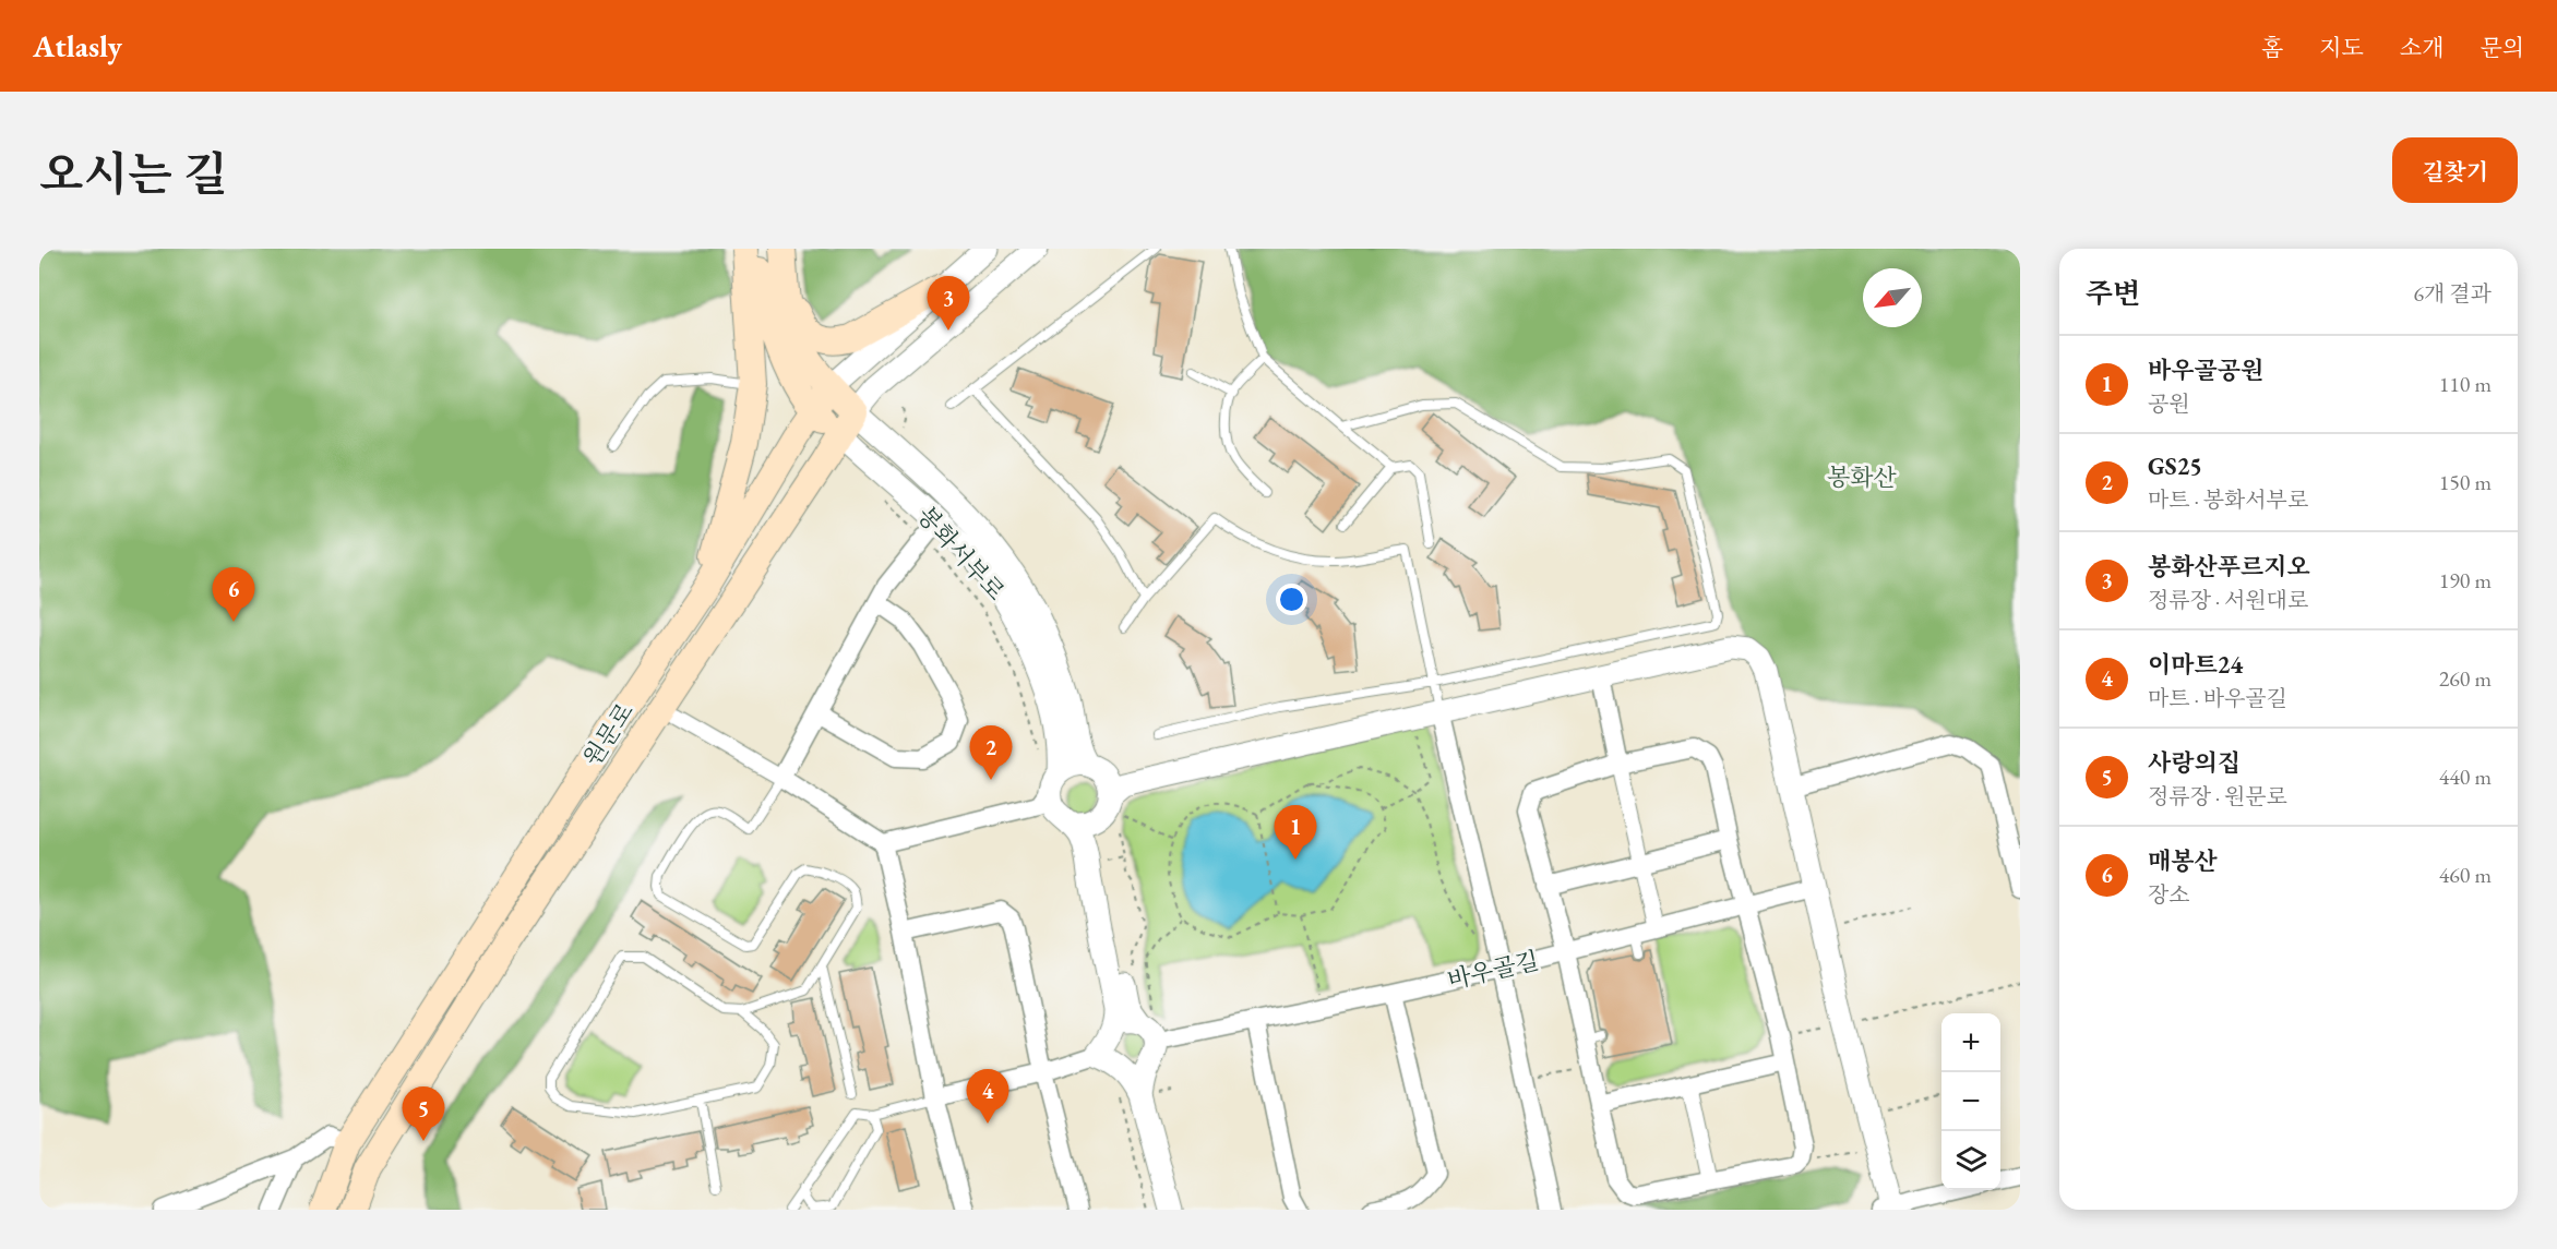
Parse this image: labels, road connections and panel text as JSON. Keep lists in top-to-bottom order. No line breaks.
{"streets":{"main road":["원문로"],"street":["봉화서부로","바우골길"]},"crossings":[["봉화서부로","원문로"]],"parks":["봉화산"],"north":"bottom left","page":{"header":"Atlasly","nav":["홈","지도","소개","문의"],"title":"오시는 길","buttons":"길찾기","heading":["주변","6개 결과"],"pins":["3","6","2","1","4","5"],"list":[{"mark":"1","name":"바우골공원","note":"공원","value":"110 m"},{"mark":"2","name":"GS25","note":"마트 · 봉화서부로","value":"150 m"},{"mark":"3","name":"봉화산푸르지오","note":"정류장 · 서원대로","value":"190 m"},{"mark":"4","name":"이마트24","note":"마트 · 바우골길","value":"260 m"},{"mark":"5","name":"사랑의집","note":"정류장 · 원문로","value":"440 m"},{"mark":"6","name":"매봉산","note":"장소","value":"460 m"}],"map_buttons":["+","−"]}}
